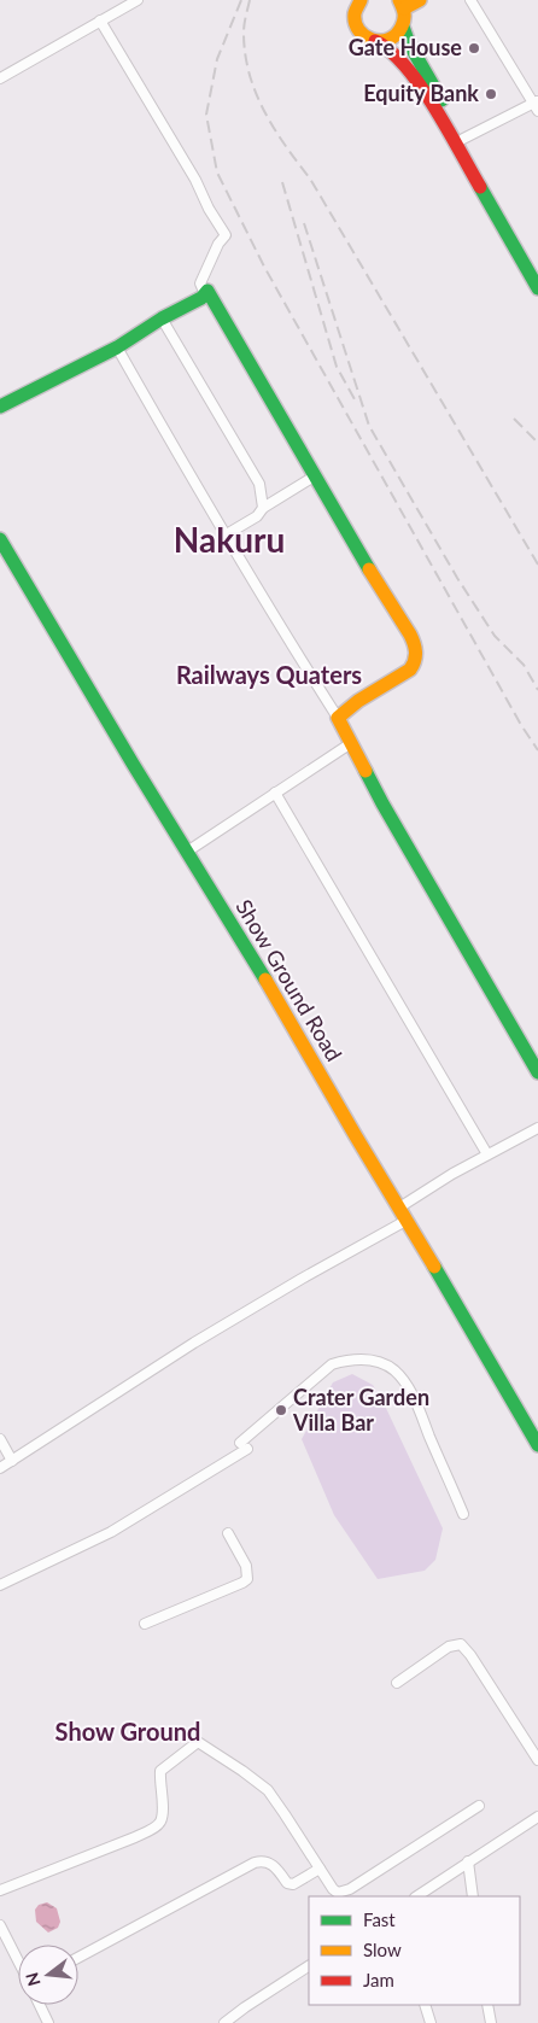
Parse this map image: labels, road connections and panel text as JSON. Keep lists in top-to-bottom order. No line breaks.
{"streets":{"main road":["Show Ground Road"]},"districts":["Nakuru","Railways Quaters","Show Ground"],"places":["Gate House","Equity Bank","Crater Garden Villa Bar"],"legend":["Fast","Slow","Jam"],"north":"left"}
